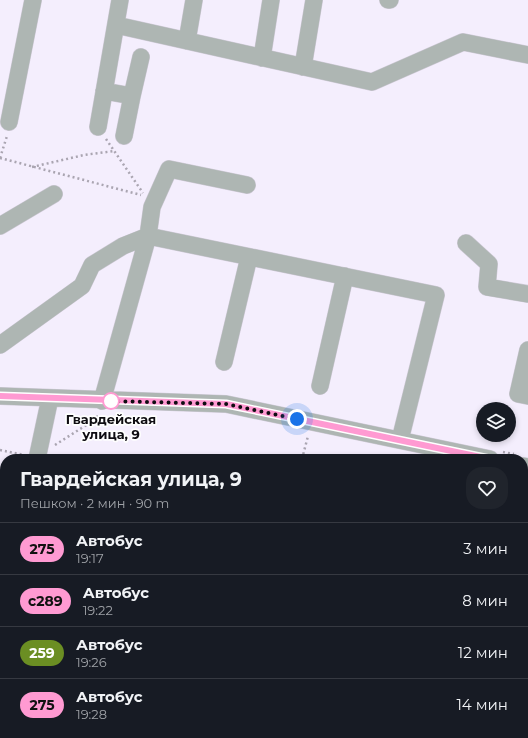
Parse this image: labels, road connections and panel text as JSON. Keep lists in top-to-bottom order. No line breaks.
{"places":["Гвардейская улица, 9"],"lines":["bus line 275"],"page":{"heading":["Гвардейская улица, 9","Пешком · 2 мин · 90 m"],"list":[{"mark":"275","name":"Автобус","note":"19:17","value":"3 мин"},{"mark":"с289","name":"Автобус","note":"19:22","value":"8 мин"},{"mark":"259","name":"Автобус","note":"19:26","value":"12 мин"},{"mark":"275","name":"Автобус","note":"19:28","value":"14 мин"}]}}
